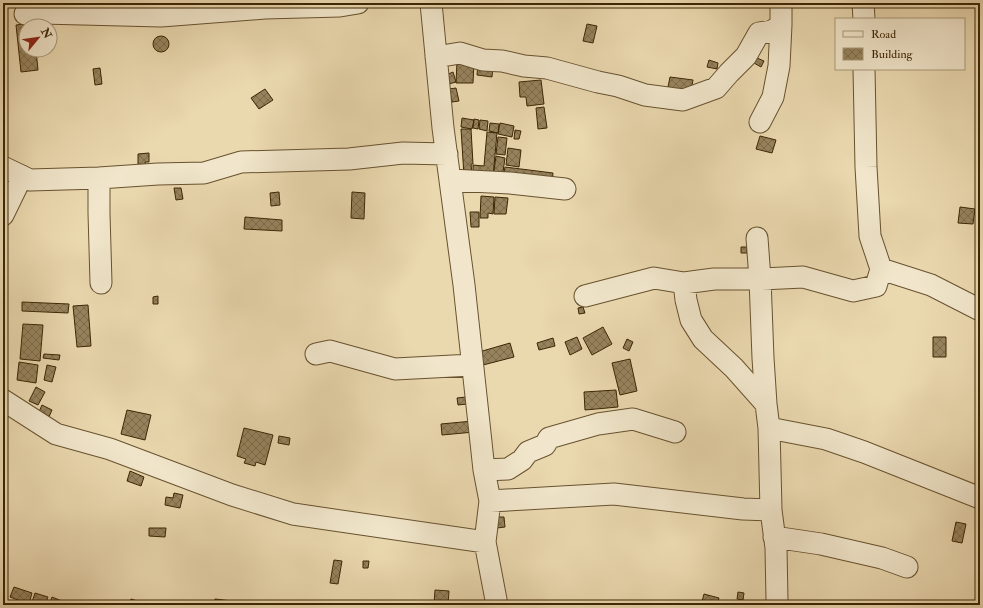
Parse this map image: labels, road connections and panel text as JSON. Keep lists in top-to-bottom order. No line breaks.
{"legend":["Road","Building"],"north":"top right"}
